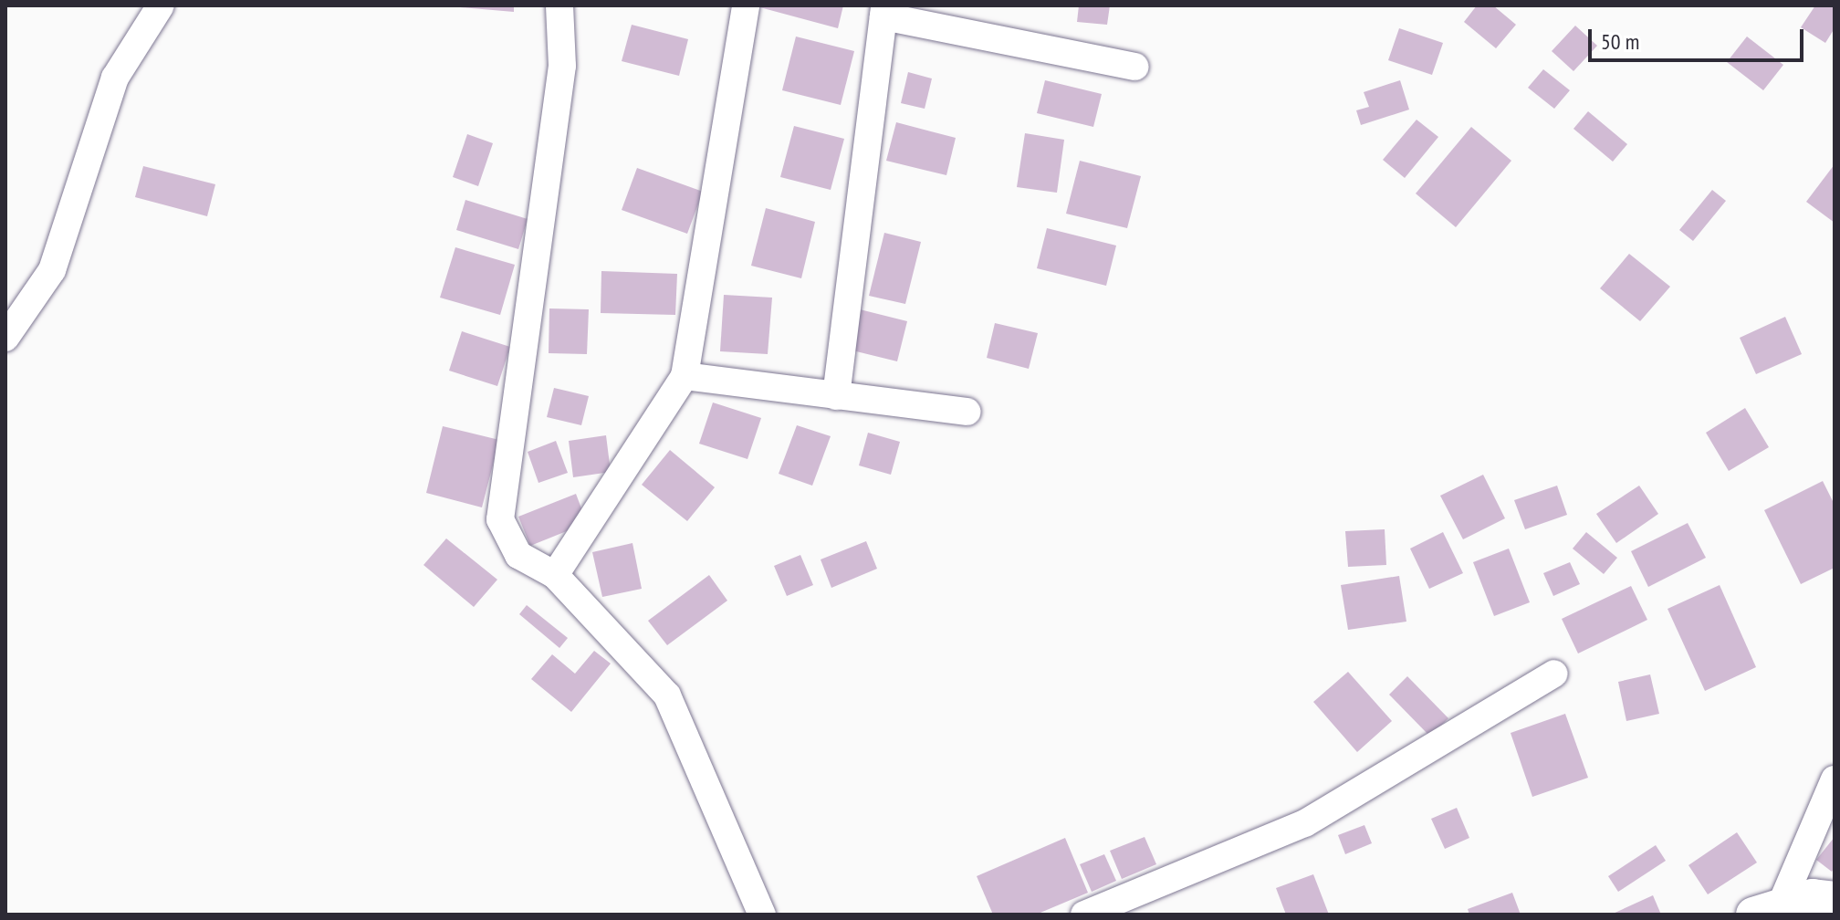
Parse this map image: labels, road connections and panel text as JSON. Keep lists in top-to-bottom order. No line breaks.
{"scale_bar":"50 m"}
